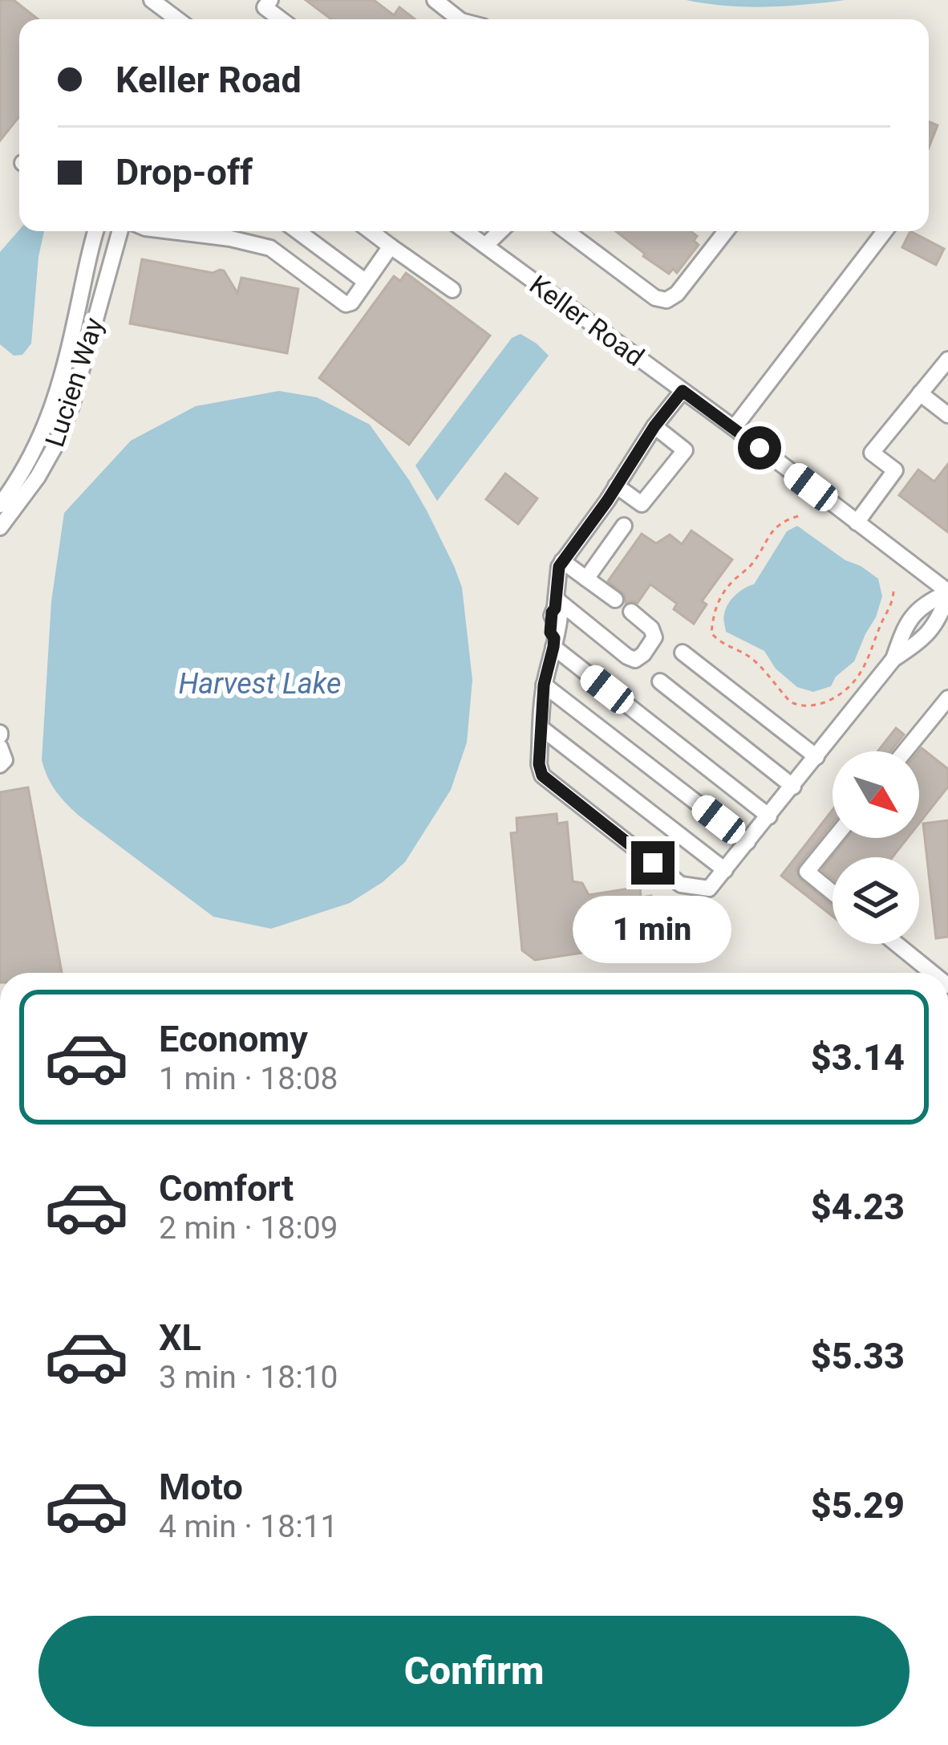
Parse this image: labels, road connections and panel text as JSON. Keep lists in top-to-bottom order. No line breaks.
{"streets":{"street":["Keller Road","Lucien Way"]},"water":["Harvest Lake"],"north":"bottom right","page":{"banner":["Keller Road","Drop-off"],"bubble":"1 min","list":[{"name":"Economy","note":"1 min · 18:08","value":"$3.14"},{"name":"Comfort","note":"2 min · 18:09","value":"$4.23"},{"name":"XL","note":"3 min · 18:10","value":"$5.33"},{"name":"Moto","note":"4 min · 18:11","value":"$5.29"}],"buttons":"Confirm"}}
